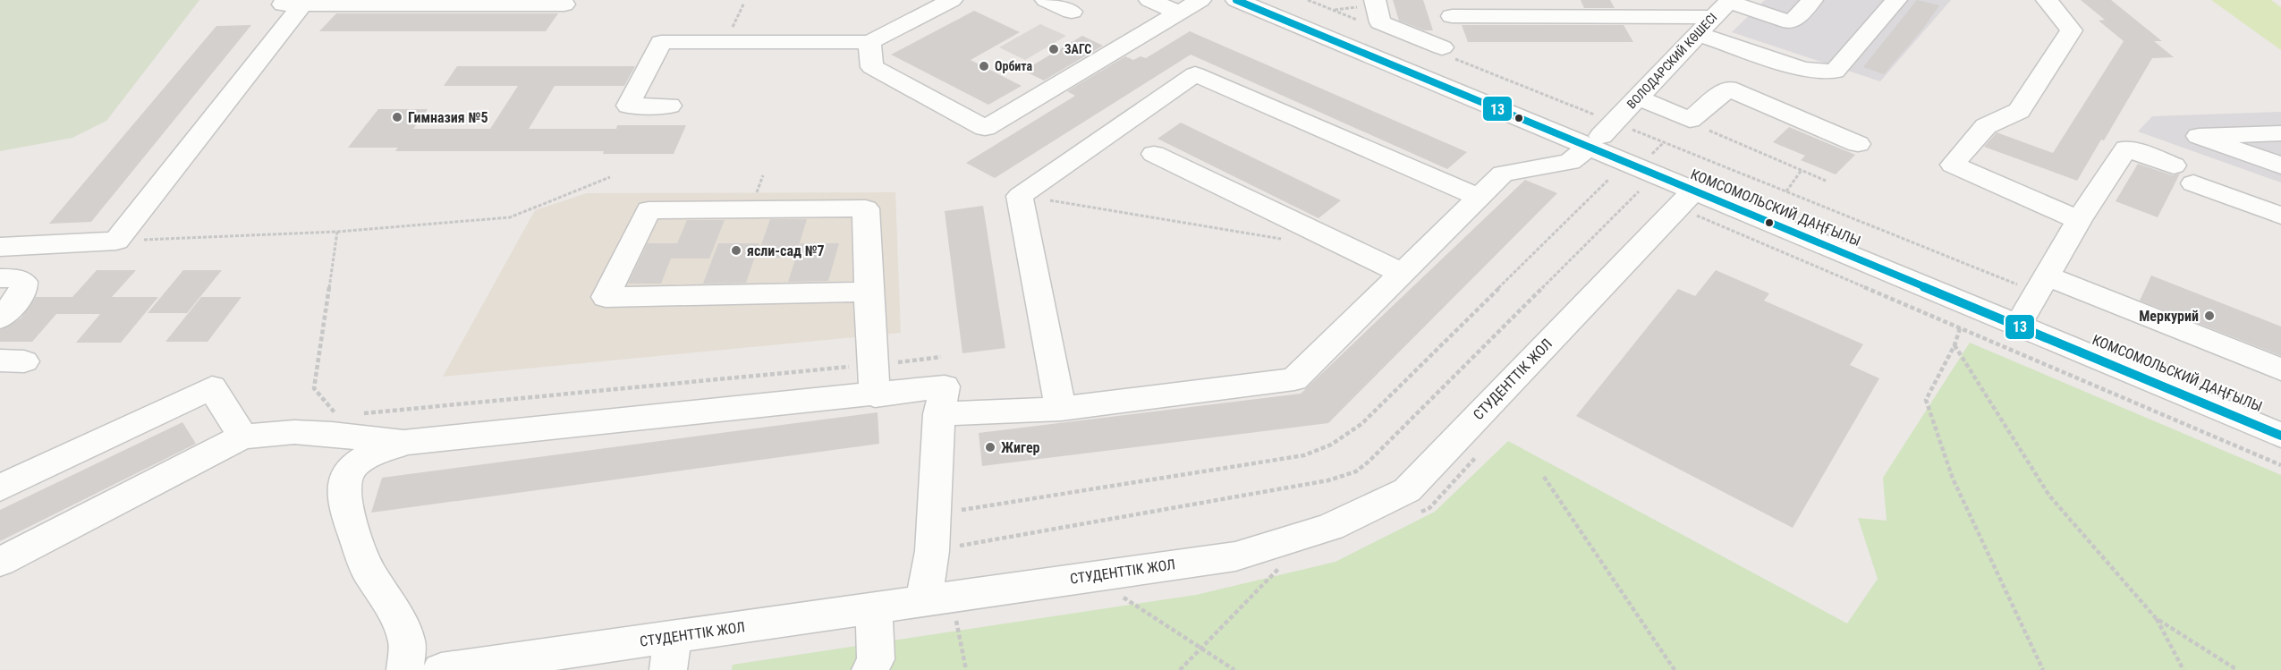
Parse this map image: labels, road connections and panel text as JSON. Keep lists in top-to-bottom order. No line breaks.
{"streets":{"street":["ВОЛОДАРСКИЙ КӨШЕСІ","КОМСОМОЛЬСКИЙ ДАҢҒЫЛЫ","СТУДЕНТТІК ЖОЛ"]},"crossings":[["ВОЛОДАРСКИЙ КӨШЕСІ","КОМСОМОЛЬСКИЙ ДАҢҒЫЛЫ"],["КОМСОМОЛЬСКИЙ ДАҢҒЫЛЫ","СТУДЕНТТІК ЖОЛ"]],"places":["ЗАГС","Орбита","Гимназия №5","ясли-сад №7","Меркурий","Жигер"],"lines":["transit line 13"]}
